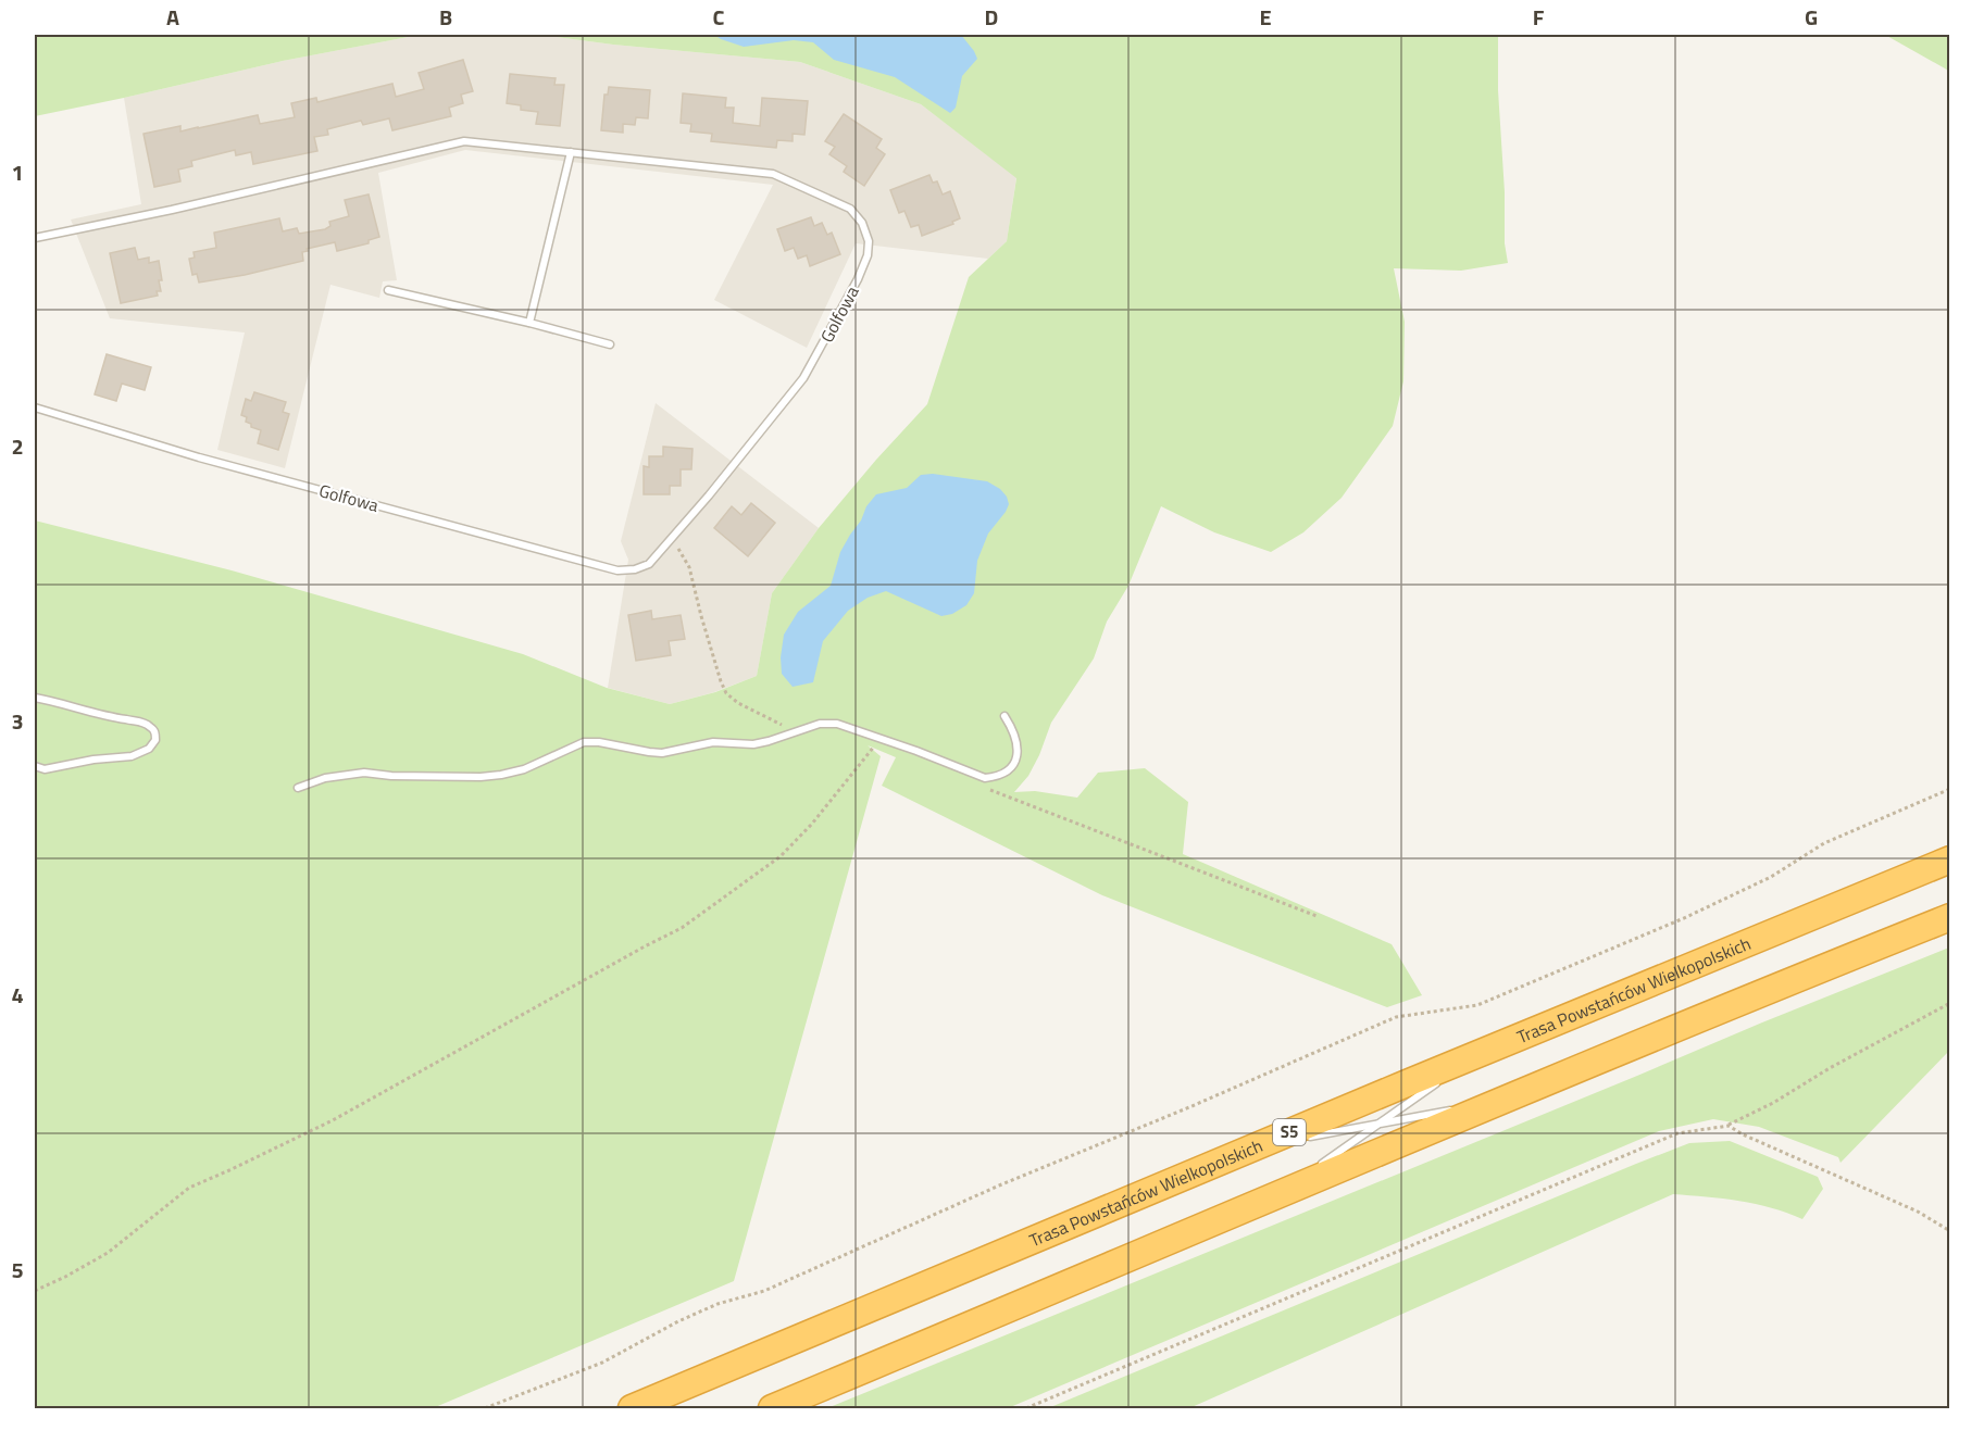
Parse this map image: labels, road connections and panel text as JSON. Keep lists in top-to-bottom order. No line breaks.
{"streets":{"highway":["Trasa Powstańców Wielkopolskich","S5"],"lane":["Golfowa"]},"grid":{"columns":["A","B","C","D","E","F","G"],"rows":["1","2","3","4","5"]}}
